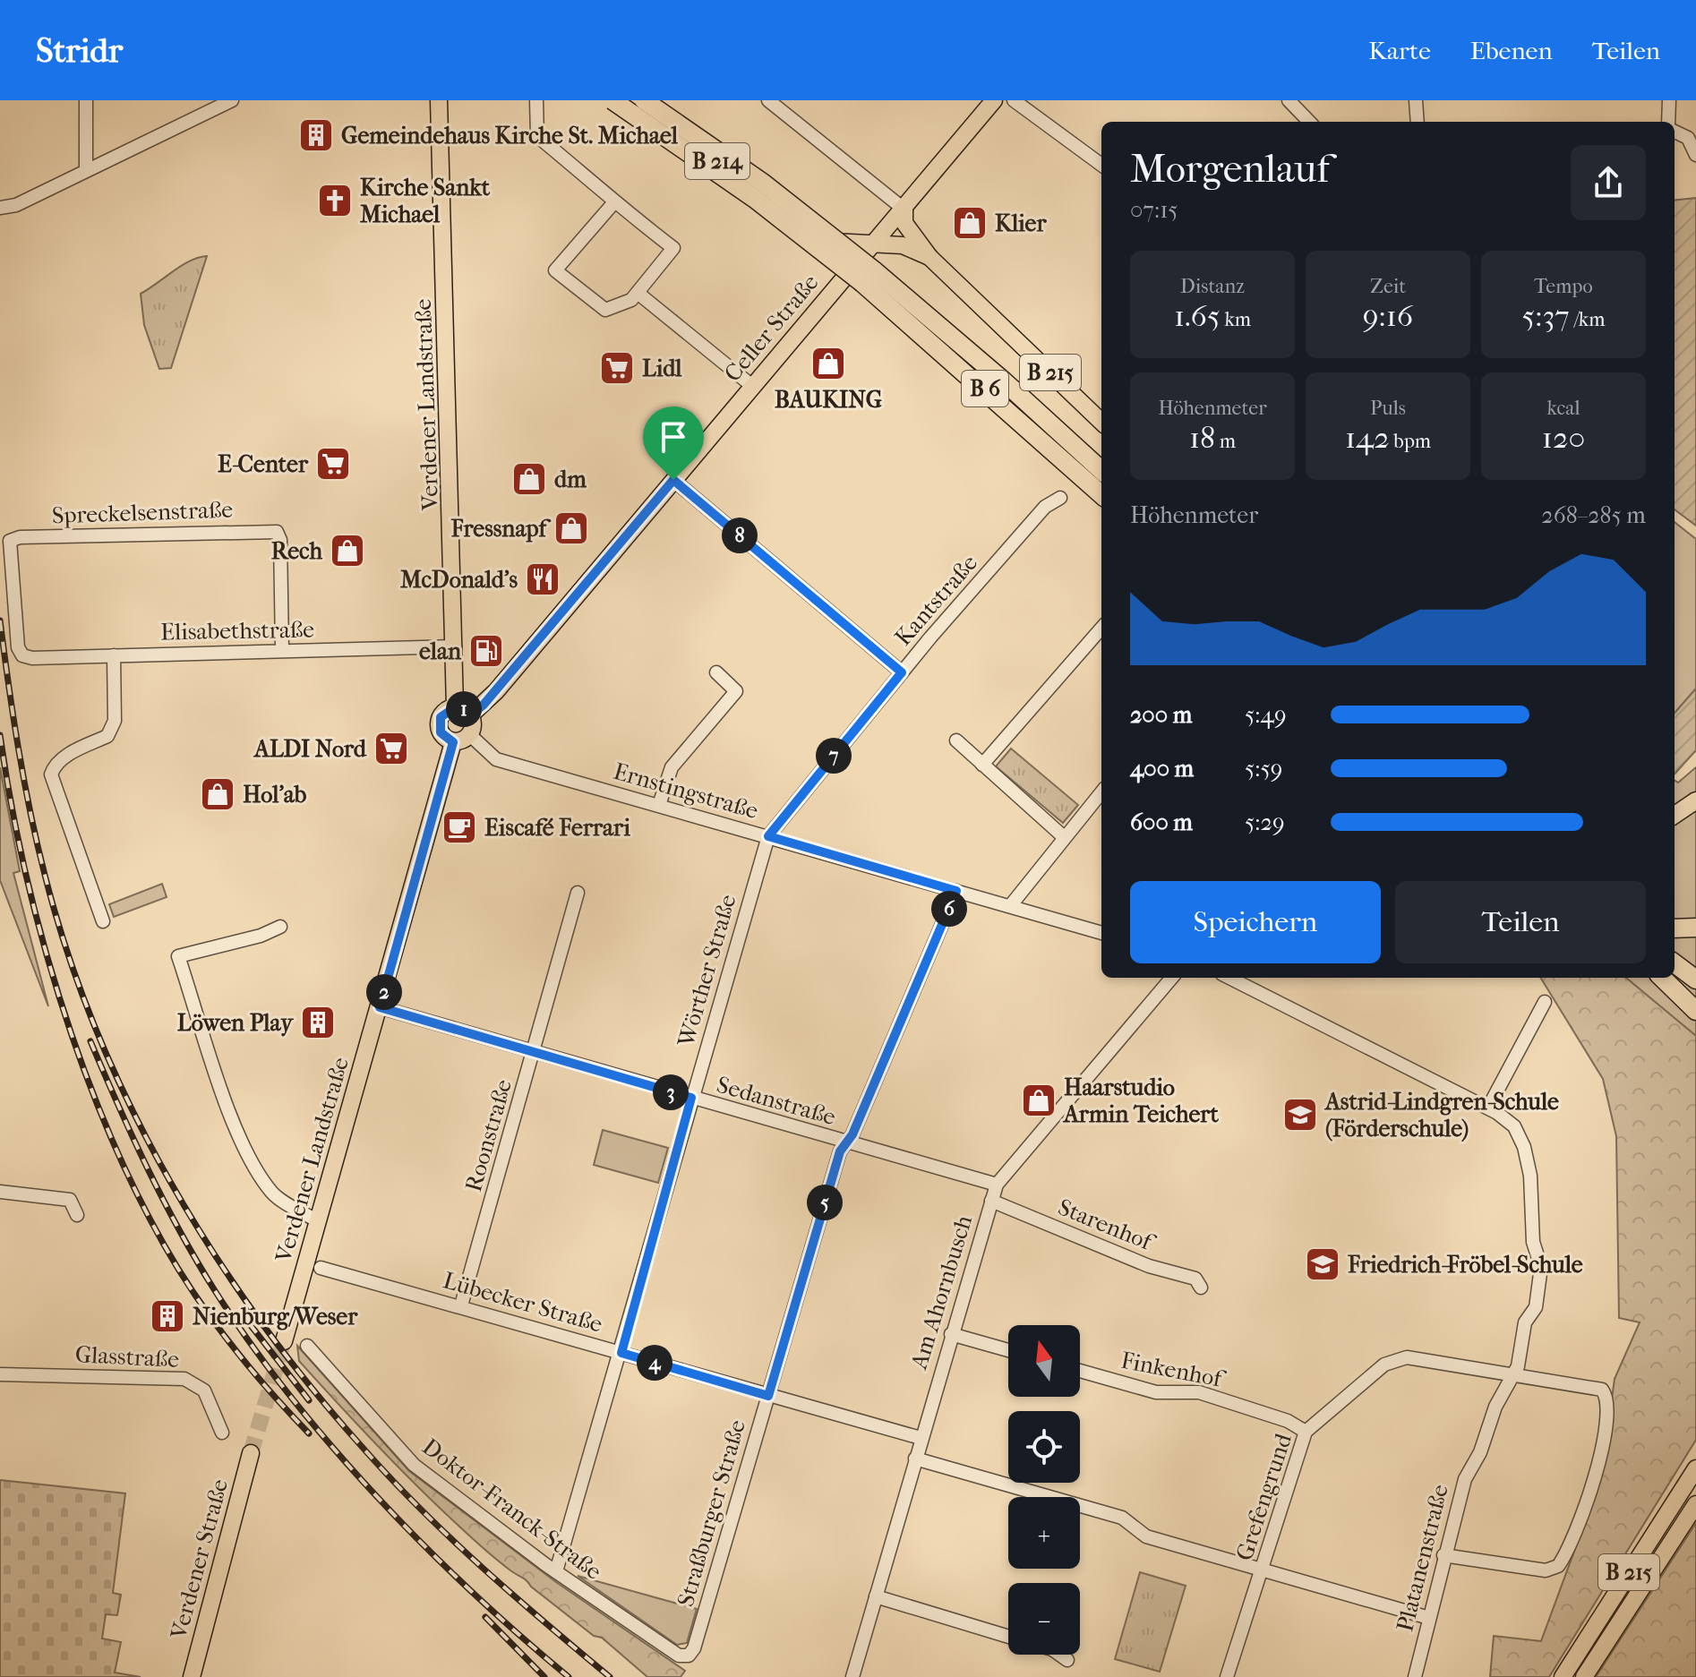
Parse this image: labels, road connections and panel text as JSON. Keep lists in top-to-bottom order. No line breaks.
{"streets":{"highway":["B 6"],"main road":["B 214","Celler Straße","B 215","Verdener Landstraße","Verdener Straße"],"street":["Spreckelsenstraße","Kantstraße","Elisabethstraße","Ernstingstraße","Wörther Straße","Sedanstraße","Roonstraße","Starenhof","Am Ahornbusch","Lübecker Straße","Glasstraße","Finkenhof","Grefengrund","Doktor-Franck-Straße","Straßburger Straße","Platanenstraße"]},"crossings":[["B 214","Celler Straße"],["B 214","B 215"],["Celler Straße","B 215"],["Celler Straße","Verdener Landstraße"],["Celler Straße","Ernstingstraße"],["Verdener Landstraße","Elisabethstraße"],["Verdener Landstraße","Ernstingstraße"],["Verdener Landstraße","Sedanstraße"],["Spreckelsenstraße","Elisabethstraße"],["Kantstraße","Ernstingstraße"],["Kantstraße","Wörther Straße"],["Ernstingstraße","Wörther Straße"],["Ernstingstraße","Straßburger Straße"],["Wörther Straße","Sedanstraße"],["Wörther Straße","Lübecker Straße"],["Wörther Straße","Doktor-Franck-Straße"],["Sedanstraße","Roonstraße"],["Sedanstraße","Am Ahornbusch"],["Sedanstraße","Straßburger Straße"],["Roonstraße","Lübecker Straße"],["Starenhof","Am Ahornbusch"],["Am Ahornbusch","Lübecker Straße"],["Lübecker Straße","Straßburger Straße"],["Finkenhof","Grefengrund"],["Grefengrund","Platanenstraße"],["Doktor-Franck-Straße","Straßburger Straße"]],"places":{"building":["Gemeindehaus Kirche St. Michael","Löwen Play","Nienburg/Weser"],"church":["Kirche Sankt Michael"],"shop":["Klier","BAUKING","dm","Fressnapf","Rech","Hol'ab","Haarstudio Armin Teichert"],"supermarket":["Lidl","E-Center","ALDI Nord"],"restaurant":["McDonald's"],"fuel station":["elan"],"cafe":["Eiscafé Ferrari"],"school or university":["Astrid-Lindgren-Schule (Förderschule)","Friedrich-Fröbel-Schule"]},"north":"top","page":{"header":"Stridr","nav":["Karte","Ebenen","Teilen"],"heading":["Morgenlauf","07:15"],"stats":[["Distanz","1.65 km"],["Zeit","9:16"],["Tempo","5:37 /km"],["Höhenmeter","18 m"],["Puls","142 bpm"],["kcal","120"]],"chart":["Höhenmeter","268–285 m"],"pins":["8","1","7","6","2","3","5","4"],"list":[{"name":"200 m","note":"5:49"},{"name":"400 m","note":"5:59"},{"name":"600 m","note":"5:29"}],"buttons":["Speichern","Teilen"],"map_buttons":["+","−"]}}
